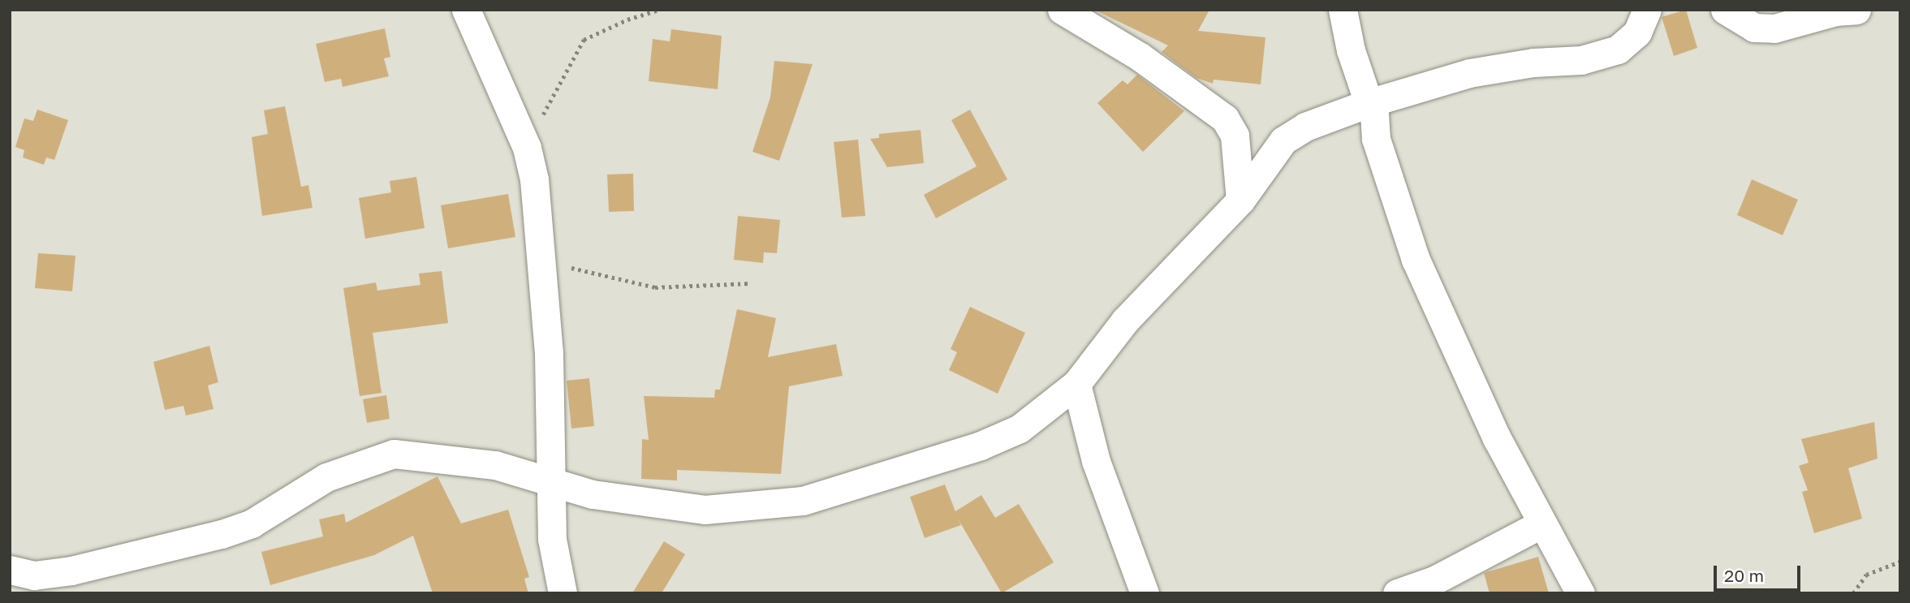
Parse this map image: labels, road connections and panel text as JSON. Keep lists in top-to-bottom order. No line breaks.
{"scale_bar":"20 m"}
